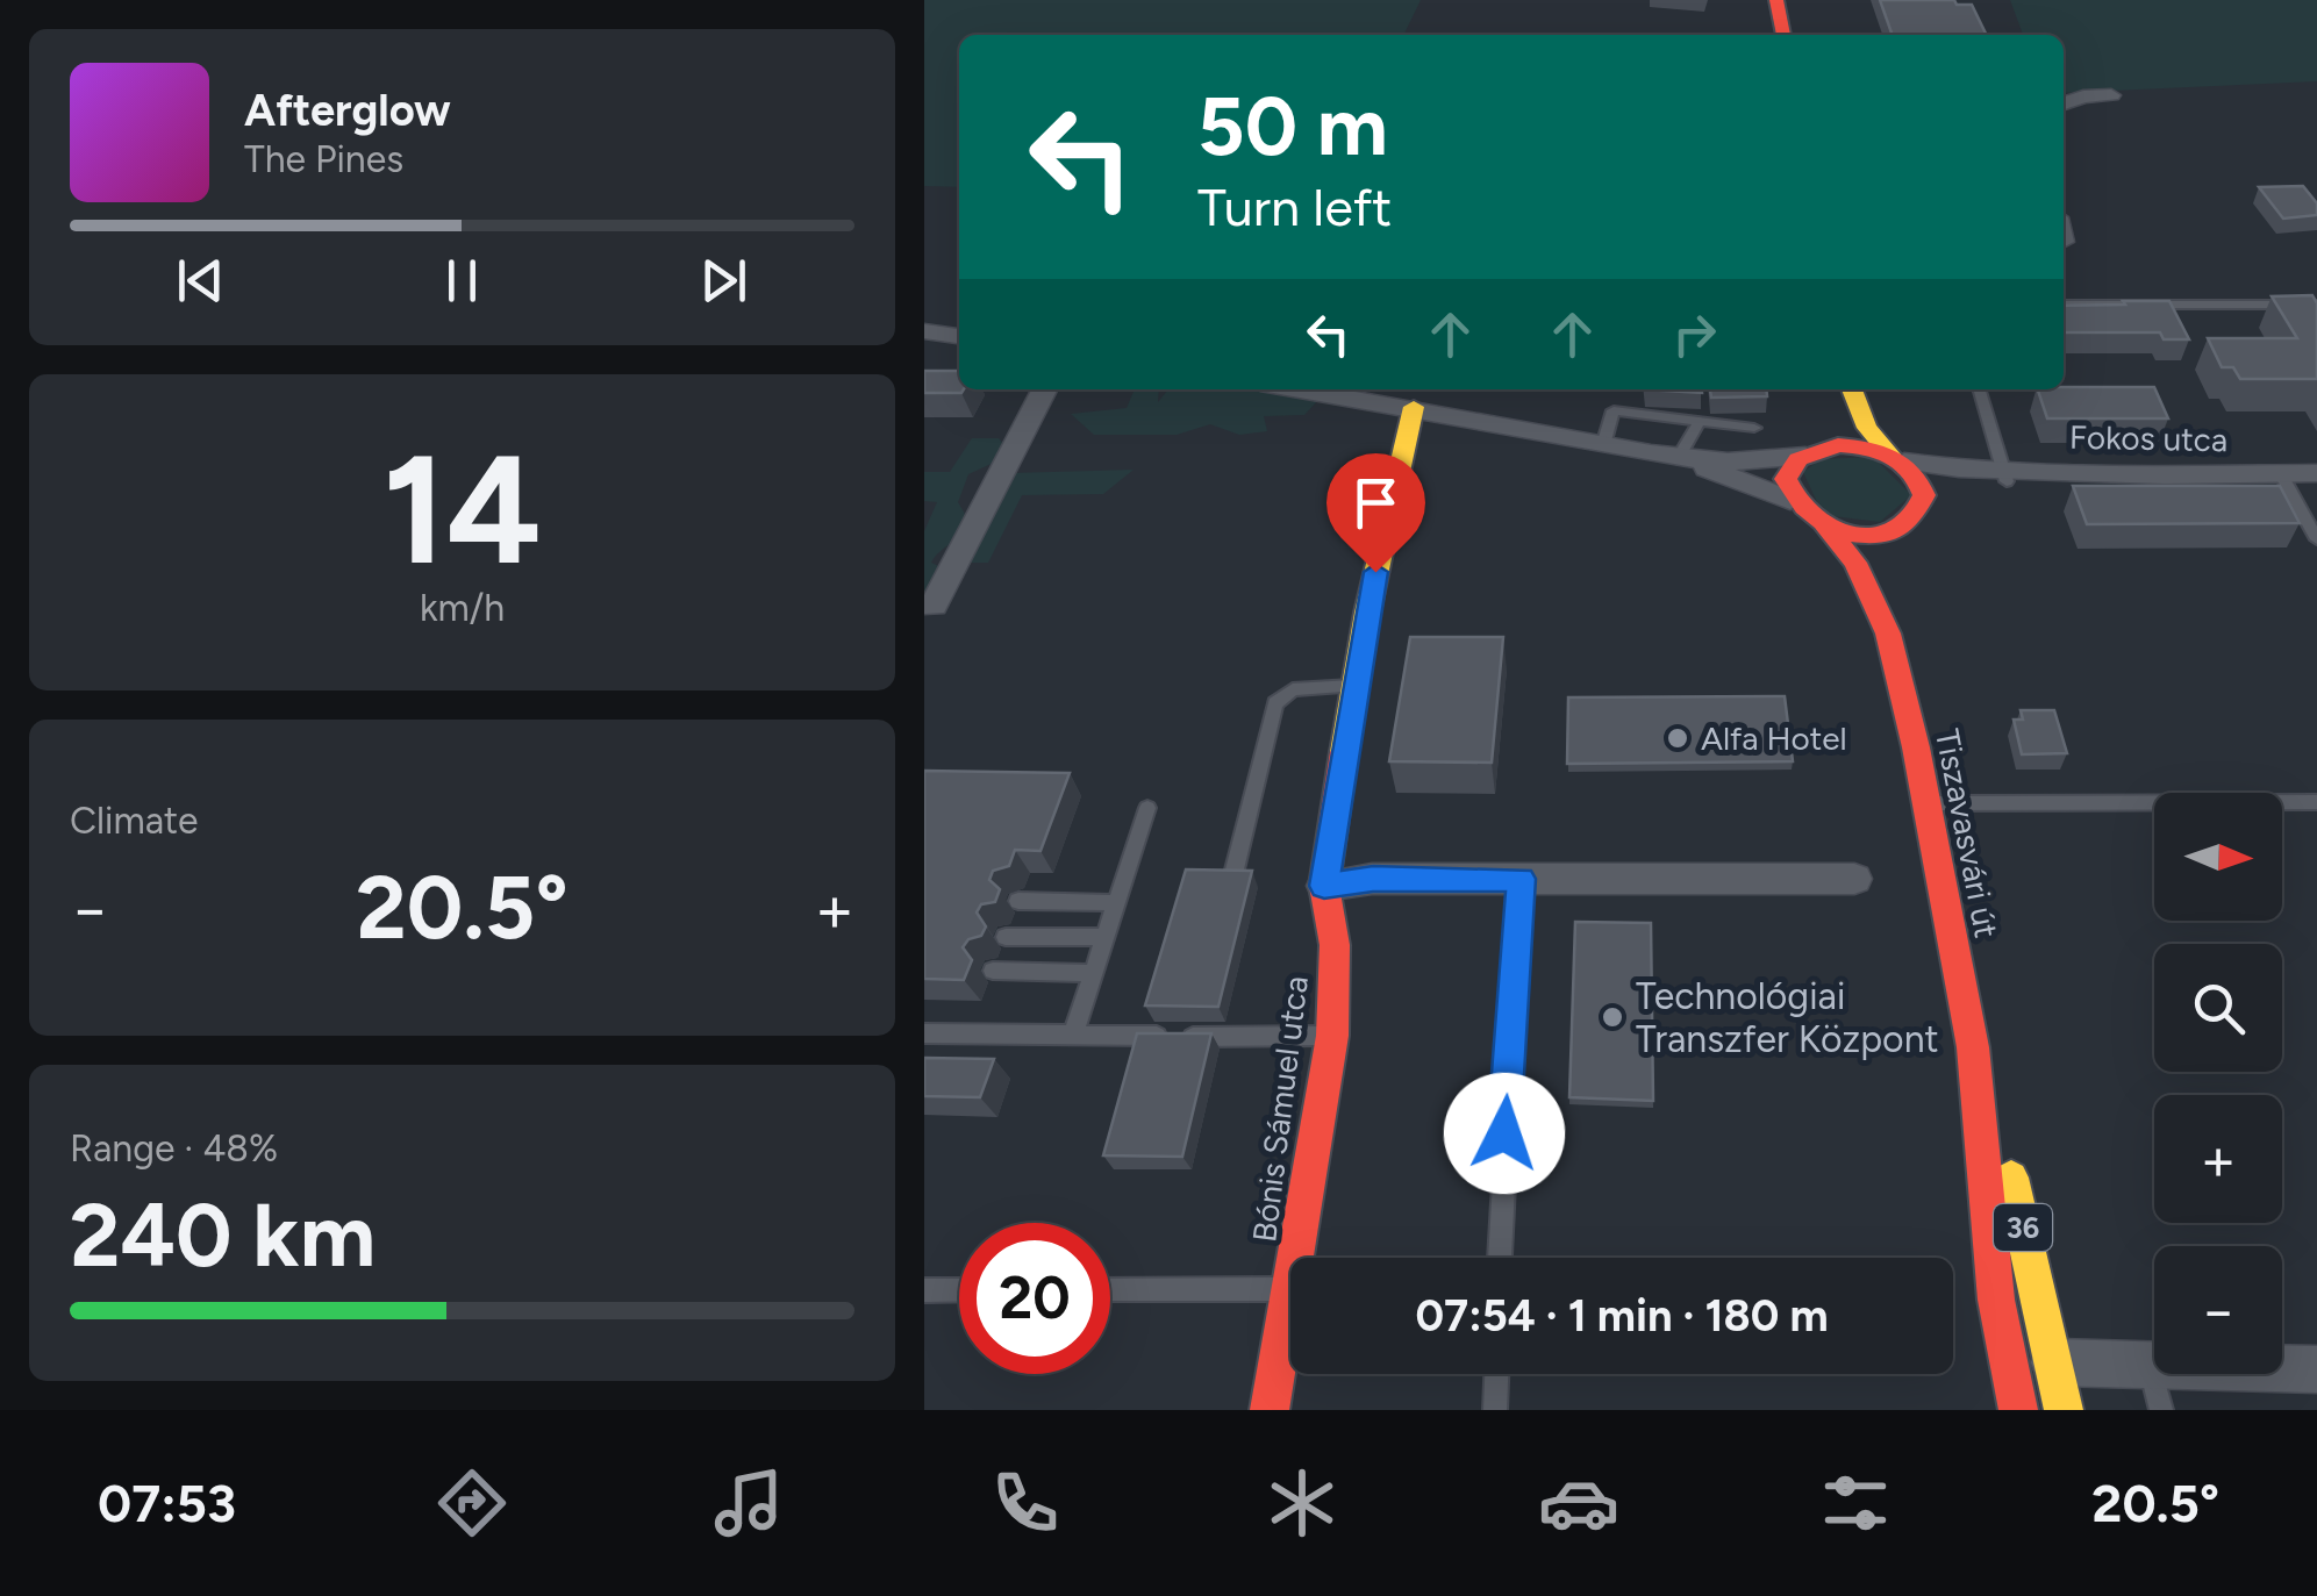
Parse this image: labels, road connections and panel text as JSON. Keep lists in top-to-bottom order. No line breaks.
{"streets":{"main road":["Tiszavasvári út","Bónis Sámuel utca","36"],"street":["Fokos utca"]},"crossings":[["Tiszavasvári út","36"]],"places":["Alfa Hotel","Technológiai Transzfer Központ"],"north":"right","page":{"turn":["50 m","Turn left"],"song":["Afterglow","The Pines"],"tile":[["14","km/h"],"Climate",["Range · 48%","240 km"]],"map_buttons":["+","−"],"heat":["−","20.5°","+"],"limit":"20","trip":"07:54 · 1 min · 180 m","tabs":["07:53","20.5°"]}}
